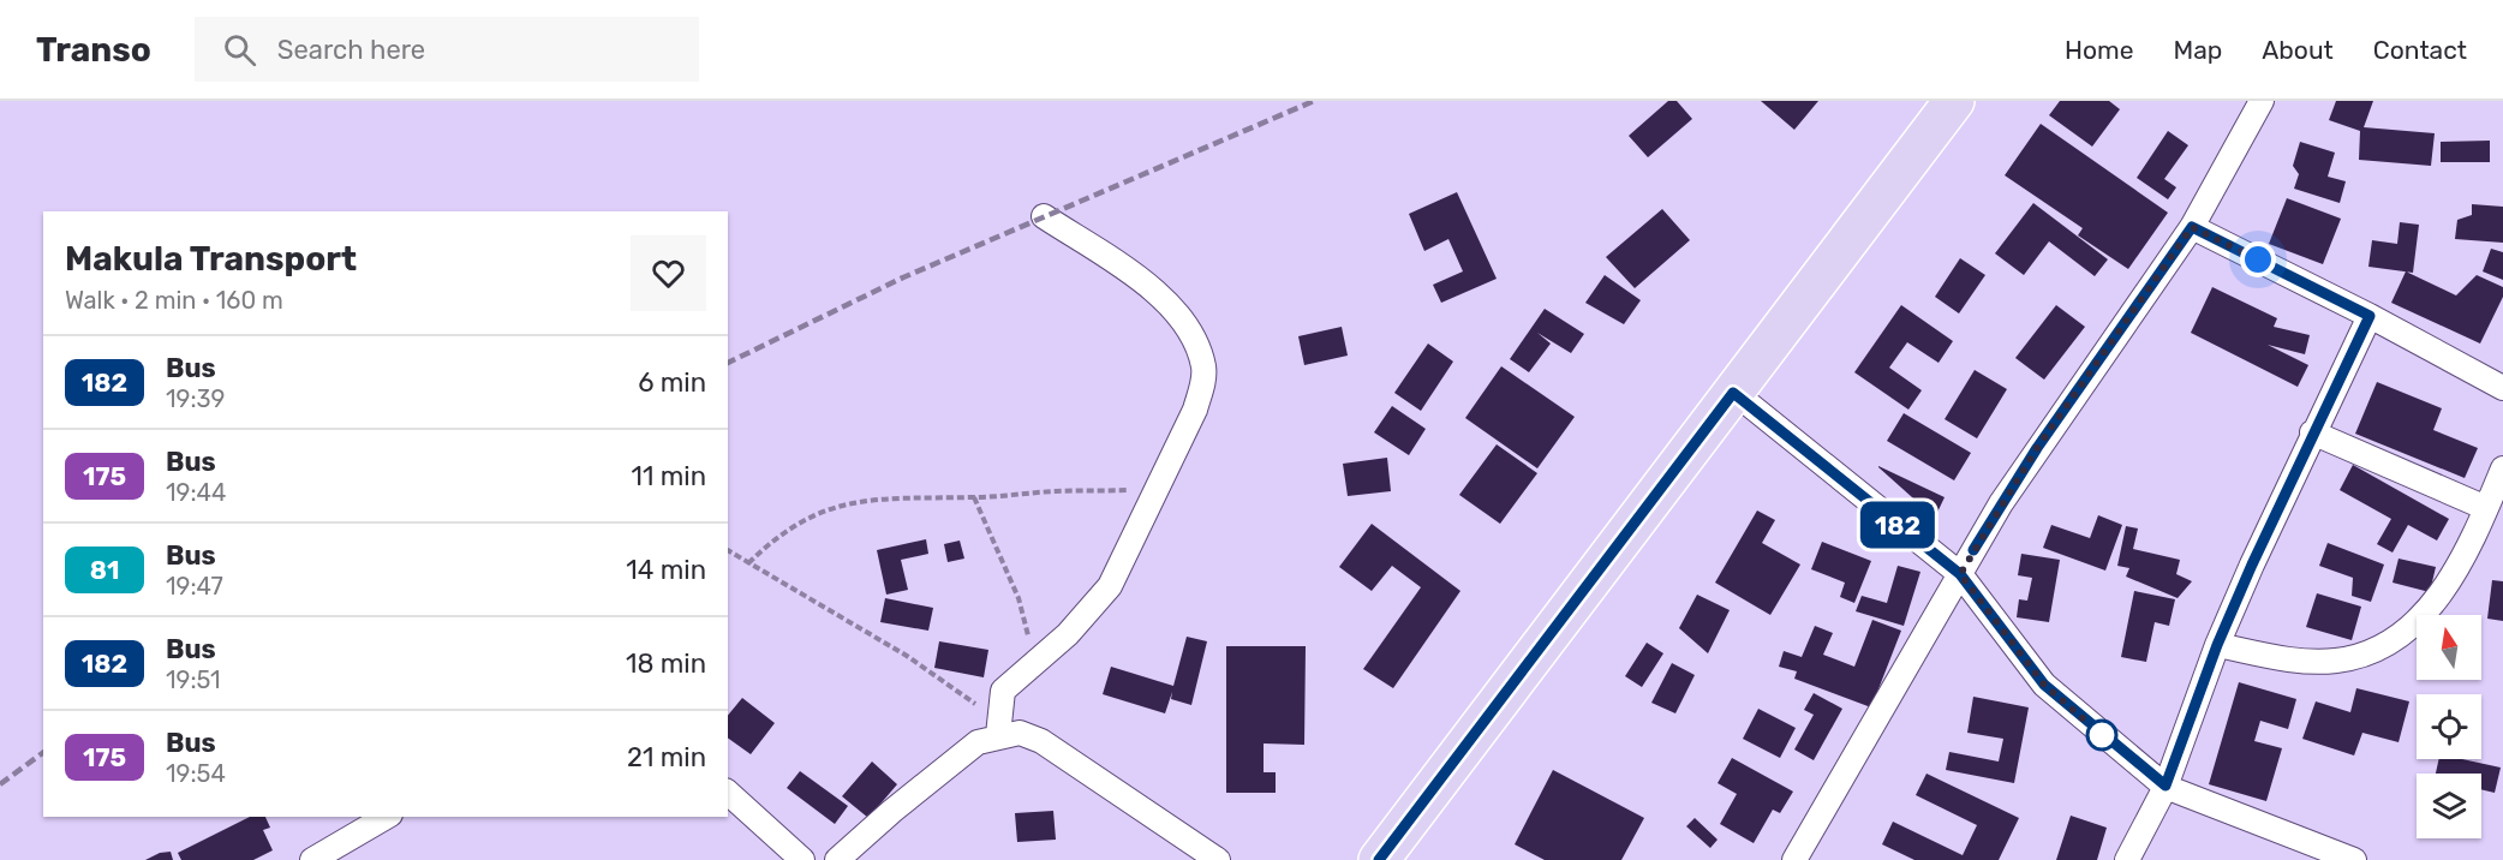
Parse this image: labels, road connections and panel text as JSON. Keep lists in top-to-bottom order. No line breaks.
{"lines":["bus line 182"],"north":"top","page":{"header":"Transo","search":"Search here","nav":["Home","Map","About","Contact"],"on_map":"182","heading":["Makula Transport","Walk · 2 min · 160 m"],"list":[{"mark":"182","name":"Bus","note":"19:39","value":"6 min"},{"mark":"175","name":"Bus","note":"19:44","value":"11 min"},{"mark":"81","name":"Bus","note":"19:47","value":"14 min"},{"mark":"182","name":"Bus","note":"19:51","value":"18 min"},{"mark":"175","name":"Bus","note":"19:54","value":"21 min"}]}}
